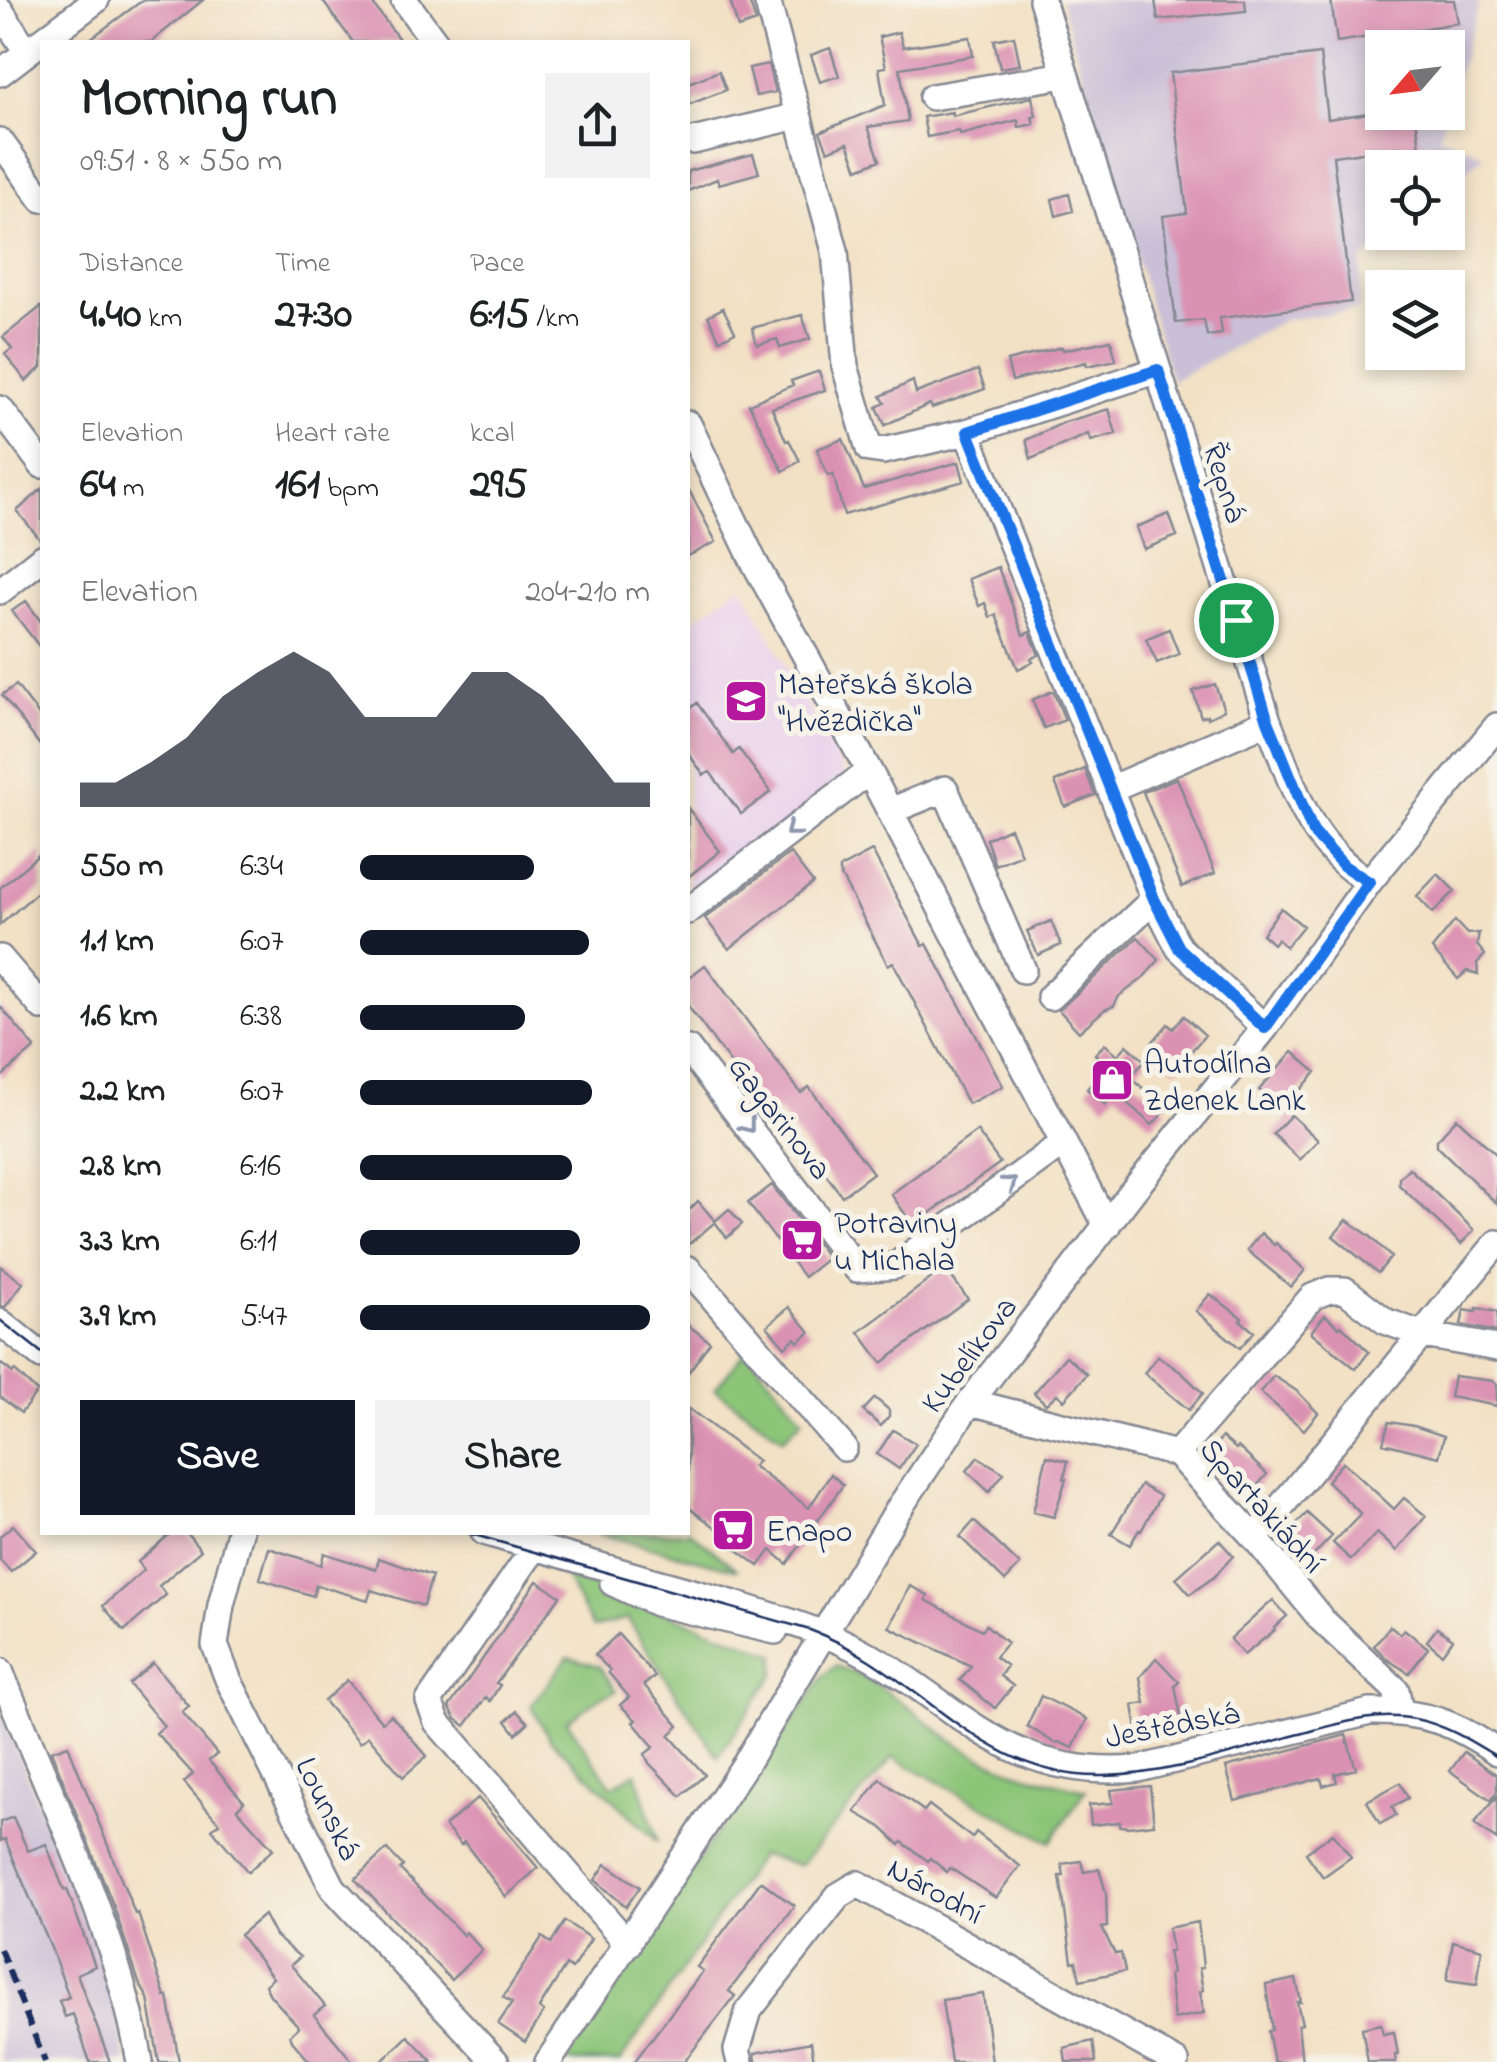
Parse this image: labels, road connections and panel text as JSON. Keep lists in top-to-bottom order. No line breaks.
{"streets":{"street":["Řepná","Gagarinova","Kubelíkova","Spartakiádní","Ještědská","Lounská","Národní"]},"crossings":[["Řepná","Kubelíkova"],["Kubelíkova","Spartakiádní"],["Kubelíkova","Ještědská"],["Spartakiádní","Ještědská"]],"places":{"school or university":["Mateřská škola \"Hvězdička\""],"shop":["Autodílna Zdenek Lank"],"supermarket":["Potraviny u Michala","Enapo"]},"north":"bottom left","page":{"heading":["Morning run","09:51 · 8 × 550 m"],"stats":[["Distance","4.40 km"],["Time","27:30"],["Pace","6:15 /km"],["Elevation","64 m"],["Heart rate","161 bpm"],["kcal","295"]],"chart":["Elevation","204–210 m"],"list":[{"name":"550 m","note":"6:34"},{"name":"1.1 km","note":"6:07"},{"name":"1.6 km","note":"6:38"},{"name":"2.2 km","note":"6:07"},{"name":"2.8 km","note":"6:16"},{"name":"3.3 km","note":"6:11"},{"name":"3.9 km","note":"5:47"}],"buttons":["Save","Share"]}}
